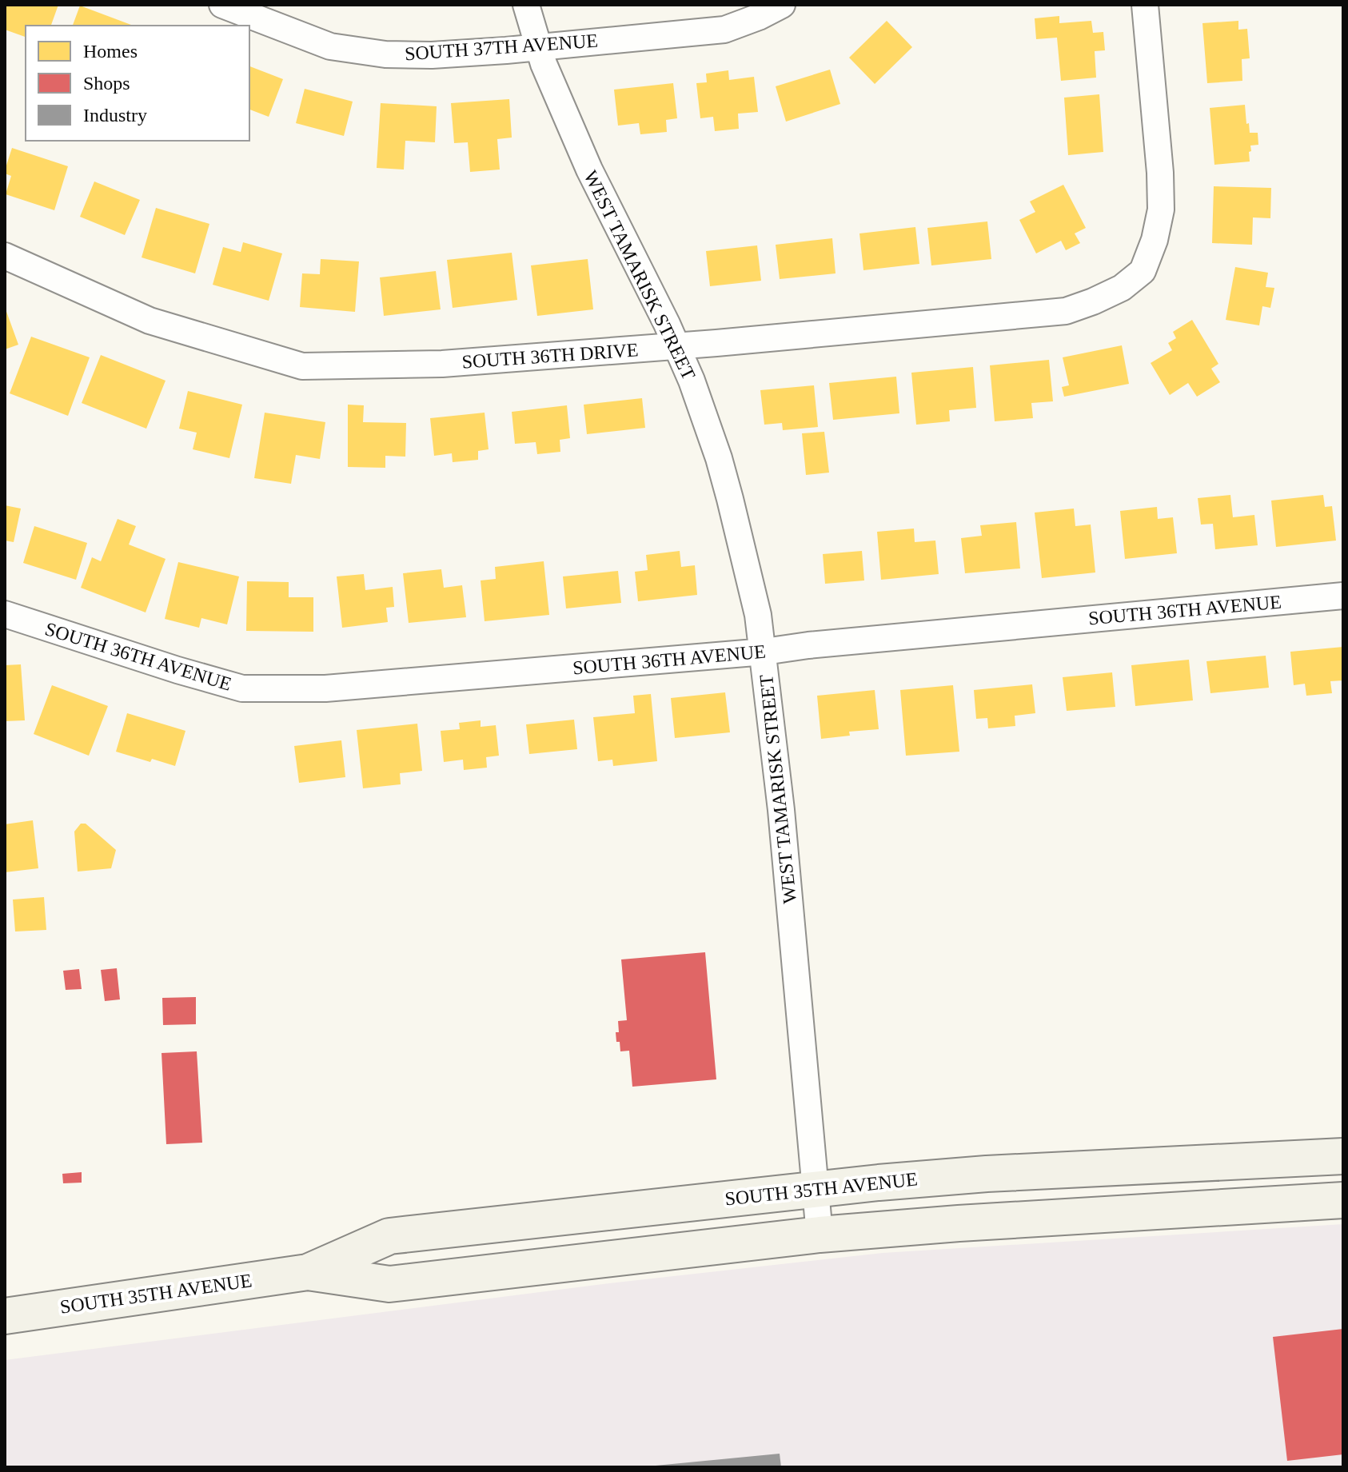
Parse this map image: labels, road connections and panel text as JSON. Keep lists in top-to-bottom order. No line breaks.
{"streets":{"main road":["SOUTH 35TH AVENUE"],"street":["SOUTH 37TH AVENUE","WEST TAMARISK STREET","SOUTH 36TH DRIVE","SOUTH 36TH AVENUE"]},"crossings":[["SOUTH 37TH AVENUE","WEST TAMARISK STREET"],["WEST TAMARISK STREET","SOUTH 36TH DRIVE"],["WEST TAMARISK STREET","SOUTH 36TH AVENUE"],["WEST TAMARISK STREET","SOUTH 35TH AVENUE"]],"legend":["Homes","Shops","Industry"]}
